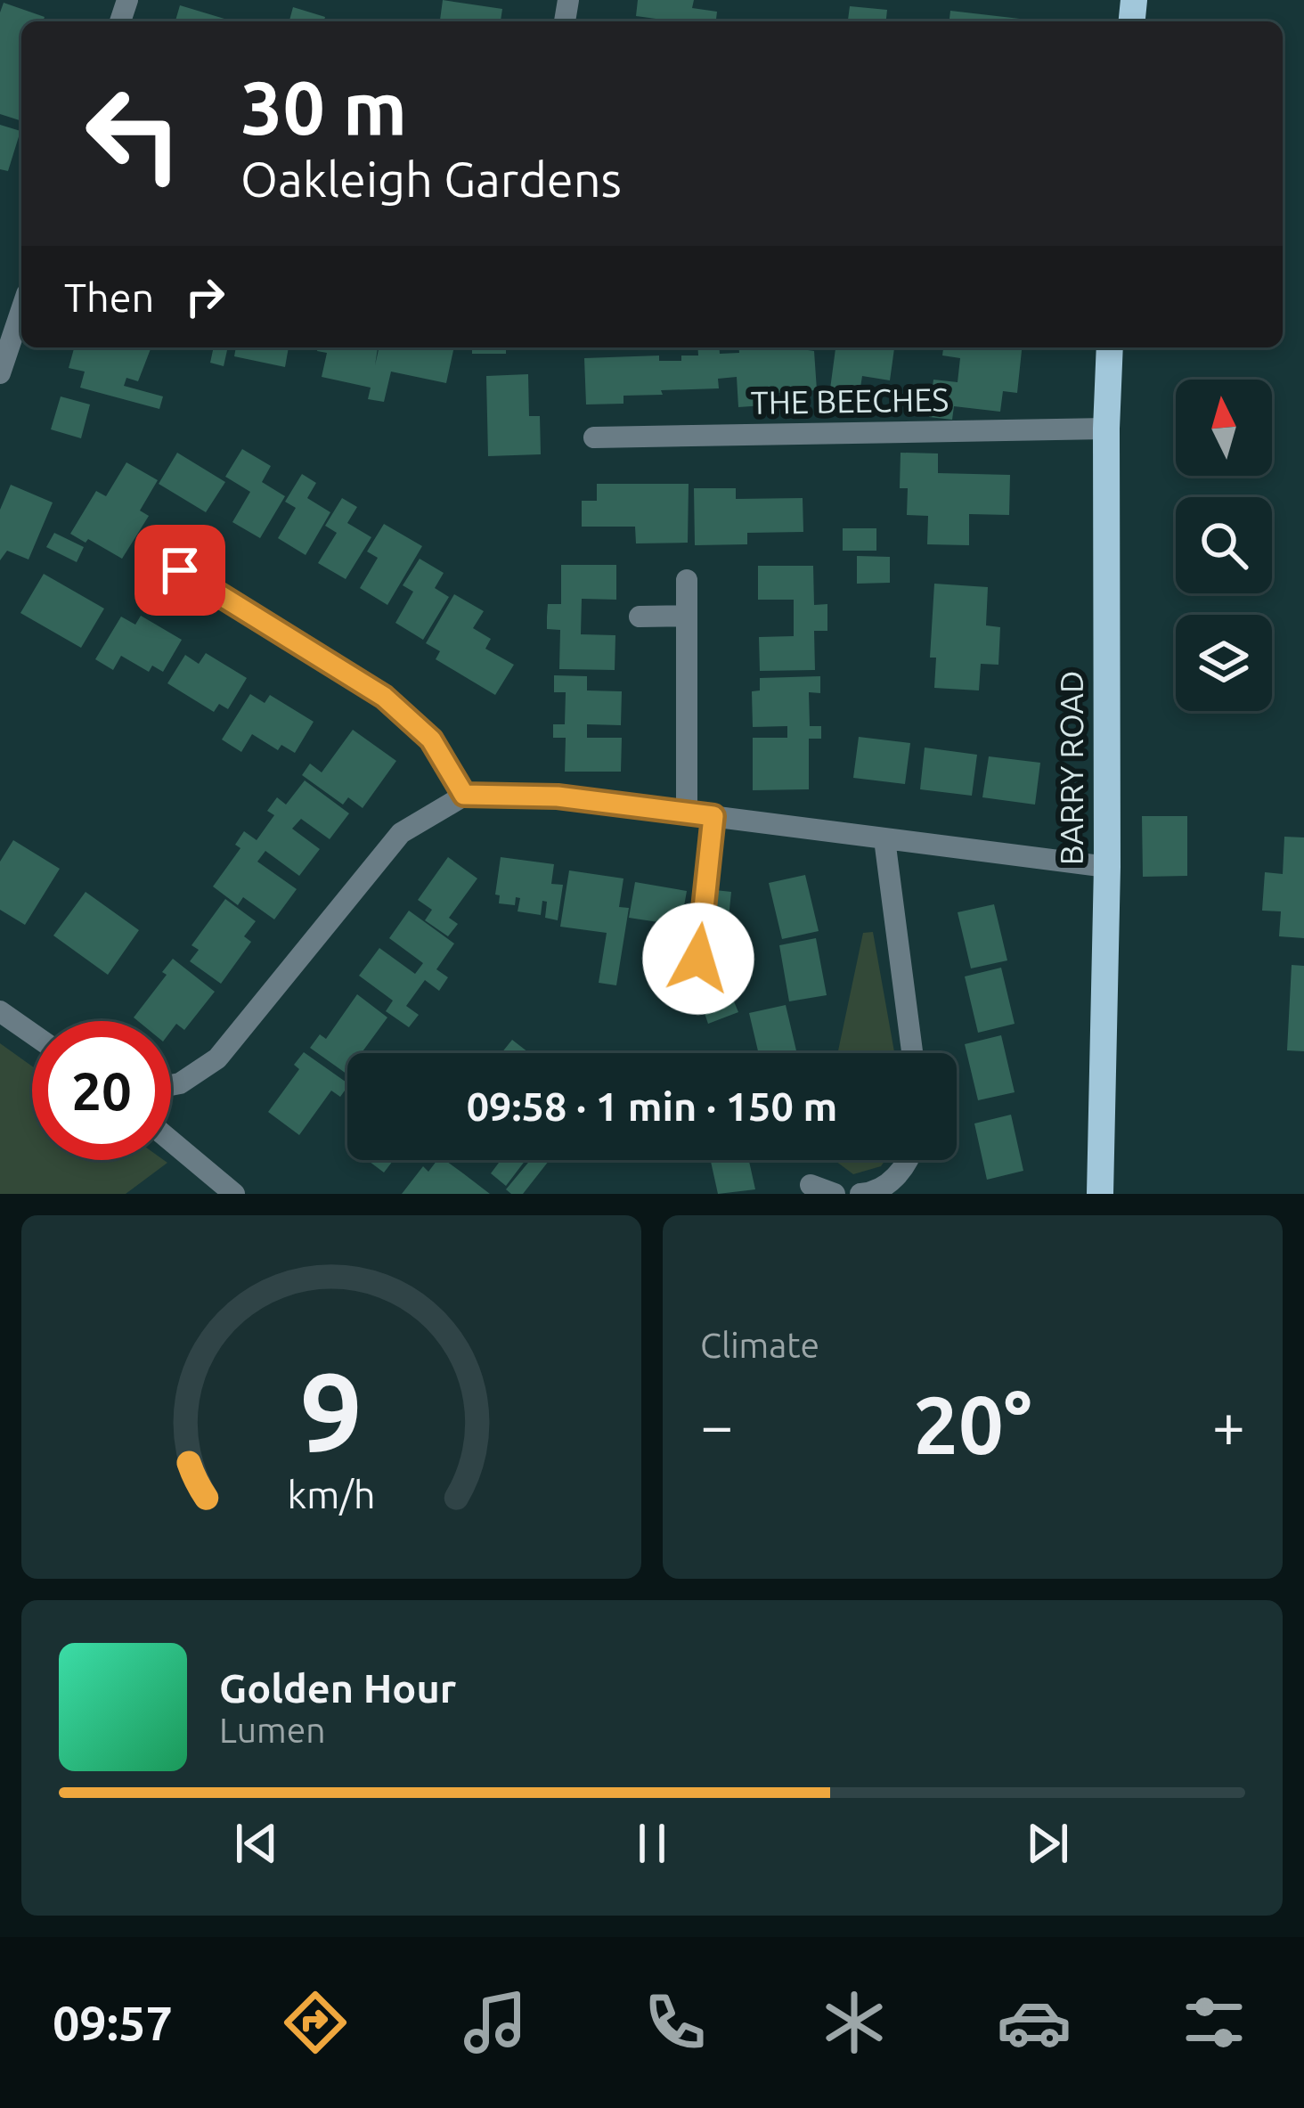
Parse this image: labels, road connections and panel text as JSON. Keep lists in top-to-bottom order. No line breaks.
{"streets":{"main road":["BARRY ROAD"],"street":["THE BEECHES"]},"crossings":[["THE BEECHES","BARRY ROAD"]],"north":"top","page":{"turn":["30 m","Oakleigh Gardens"],"then":"Then","limit":"20","trip":"09:58 · 1 min · 150 m","tile":"Climate","heat":["−","20°","+"],"song":["Golden Hour","Lumen"],"tabs":"09:57","gauge":["9","km/h"]}}
